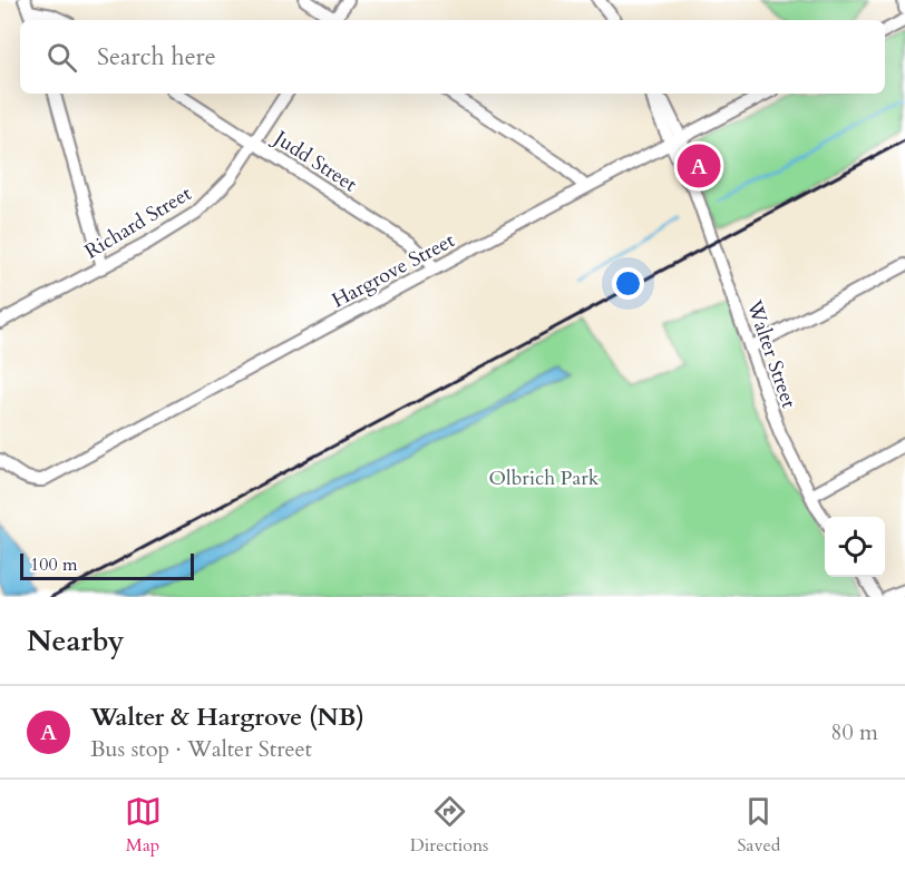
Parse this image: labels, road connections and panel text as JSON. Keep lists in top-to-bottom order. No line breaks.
{"streets":{"street":["Judd Street","Richard Street","Hargrove Street","Walter Street"]},"crossings":[["Judd Street","Richard Street"],["Judd Street","Hargrove Street"],["Hargrove Street","Walter Street"]],"parks":["Olbrich Park"],"scale_bar":"100 m","page":{"search":"Search here","pins":"A","scale":"100 m","heading":"Nearby","list":[{"mark":"A","name":"Walter & Hargrove (NB)","note":"Bus stop · Walter Street","value":"80 m"}],"nav":["Map","Directions","Saved"]}}
